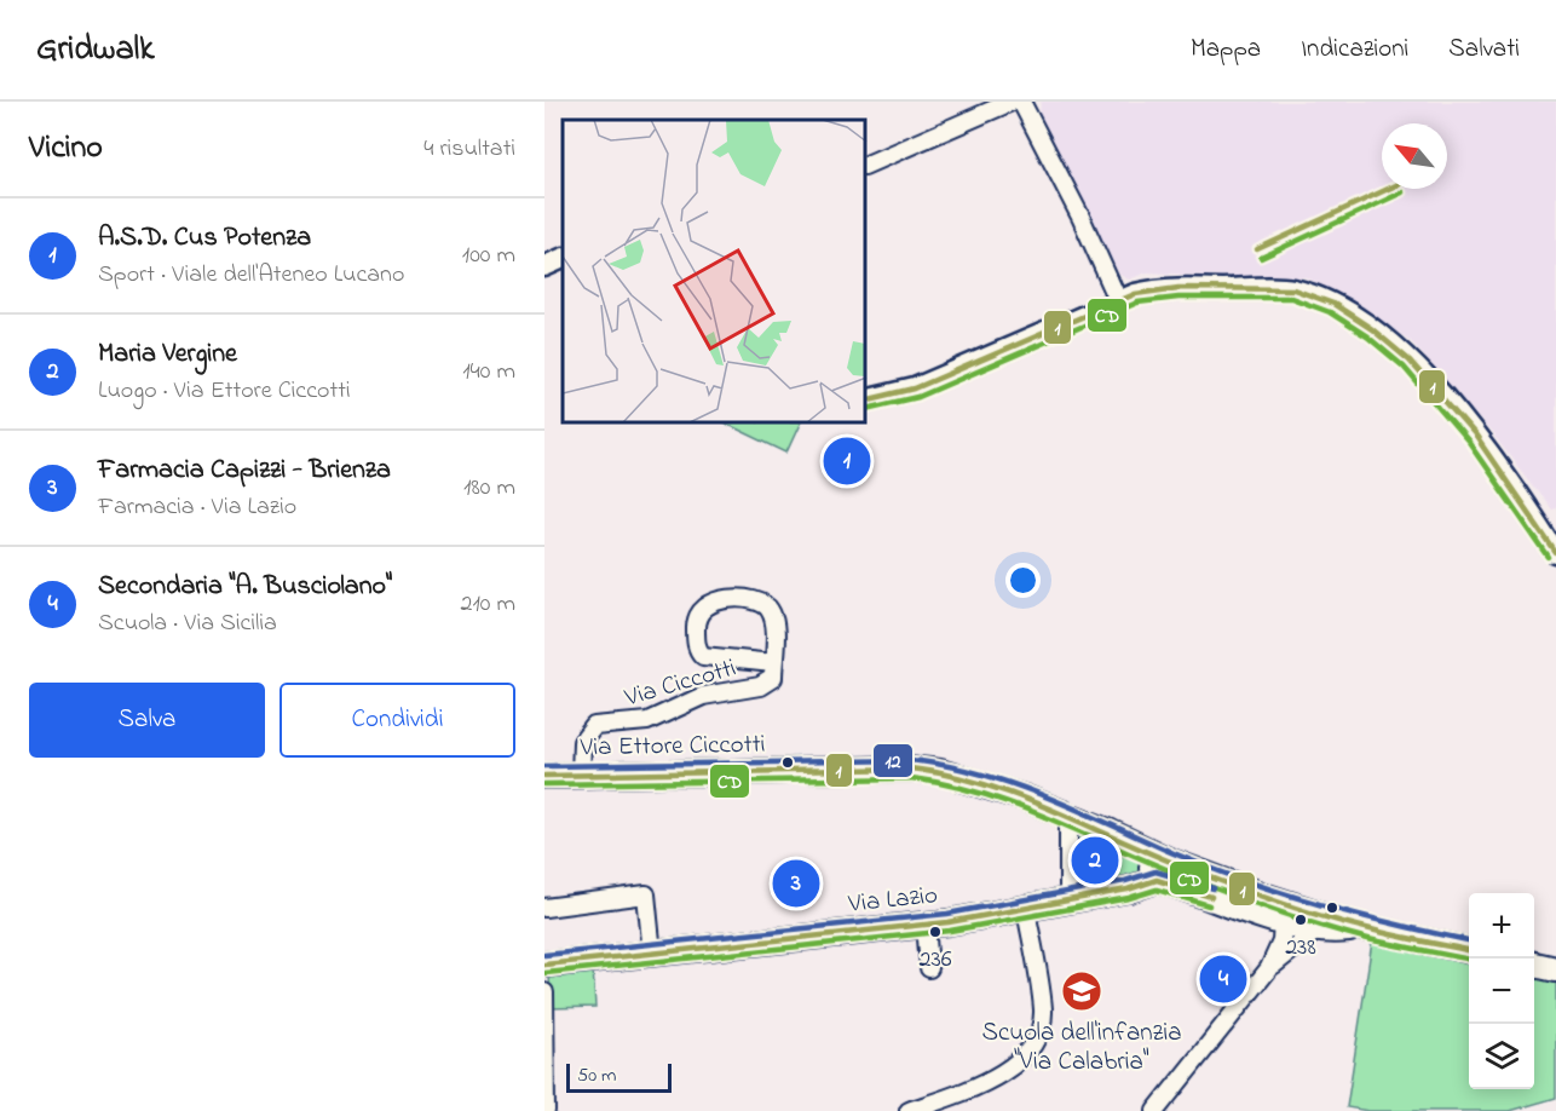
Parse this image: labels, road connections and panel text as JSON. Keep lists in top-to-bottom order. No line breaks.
{"streets":{"main road":["Via Ettore Ciccotti","Via Lazio"],"street":["Via Ciccotti"]},"crossings":[["Via Ciccotti","Via Ettore Ciccotti"],["Via Ettore Ciccotti","Via Lazio"]],"places":{"other":["238","236"],"school or university":["Scuola dell'infanzia \"Via Calabria\""]},"lines":["transit line 1","transit line CD","transit line 12"],"scale_bar":"50 m","north":"top left","page":{"header":"Gridwalk","nav":["Mappa","Indicazioni","Salvati"],"heading":["Vicino","4 risultati"],"list":[{"mark":"1","name":"A.S.D. Cus Potenza","note":"Sport · Viale dell'Ateneo Lucano","value":"100 m"},{"mark":"2","name":"Maria Vergine","note":"Luogo · Via Ettore Ciccotti","value":"140 m"},{"mark":"3","name":"Farmacia Capizzi - Brienza","note":"Farmacia · Via Lazio","value":"180 m"},{"mark":"4","name":"Secondaria \"A. Busciolano\"","note":"Scuola · Via Sicilia","value":"210 m"}],"pins":["1","2","3","4"],"buttons":["Salva","Condividi"],"map_buttons":["+","−"],"scale":"50 m"}}
